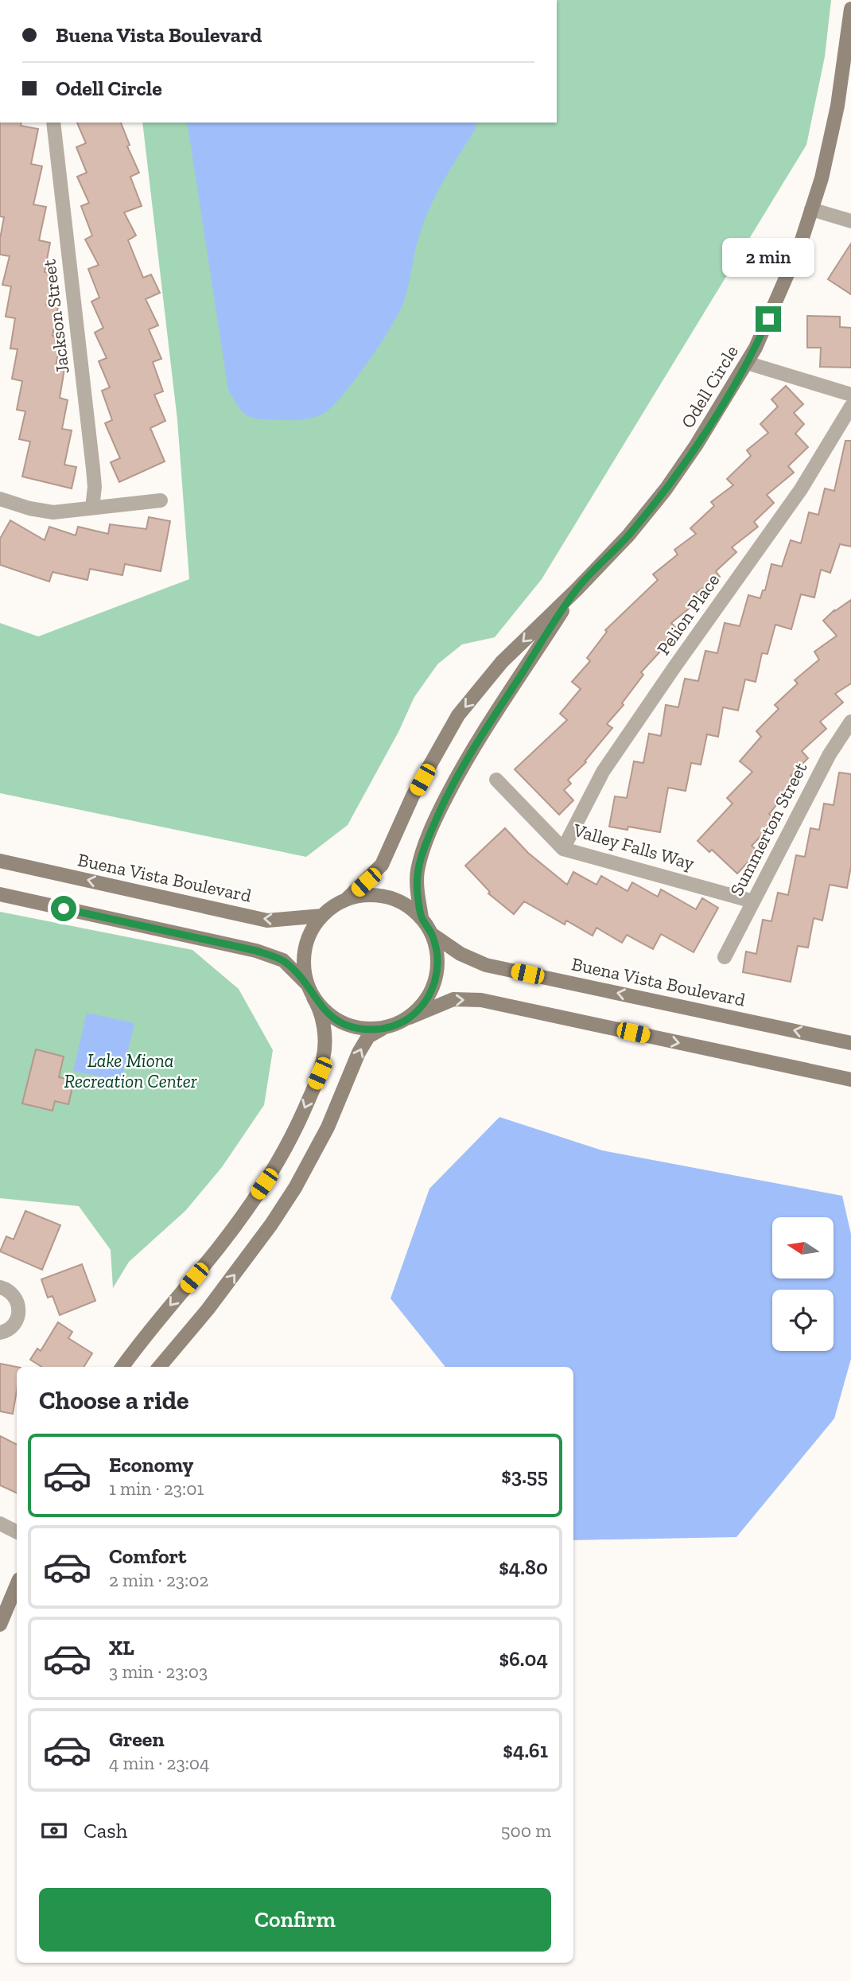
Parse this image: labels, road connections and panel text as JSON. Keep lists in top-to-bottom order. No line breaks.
{"streets":{"street":["Jackson Street","Odell Circle","Pelion Place","Summerton Street","Valley Falls Way","Buena Vista Boulevard"]},"crossings":[["Odell Circle","Buena Vista Boulevard"],["Pelion Place","Valley Falls Way"],["Summerton Street","Valley Falls Way"]],"parks":["Lake Miona Recreation Center"],"north":"left","page":{"banner":["Buena Vista Boulevard","Odell Circle"],"bubble":"2 min","heading":"Choose a ride","list":[{"name":"Economy","note":"1 min · 23:01","value":"$3.55"},{"name":"Comfort","note":"2 min · 23:02","value":"$4.80"},{"name":"XL","note":"3 min · 23:03","value":"$6.04"},{"name":"Green","note":"4 min · 23:04","value":"$4.61"}],"pay":["Cash","500 m"],"buttons":"Confirm"}}
